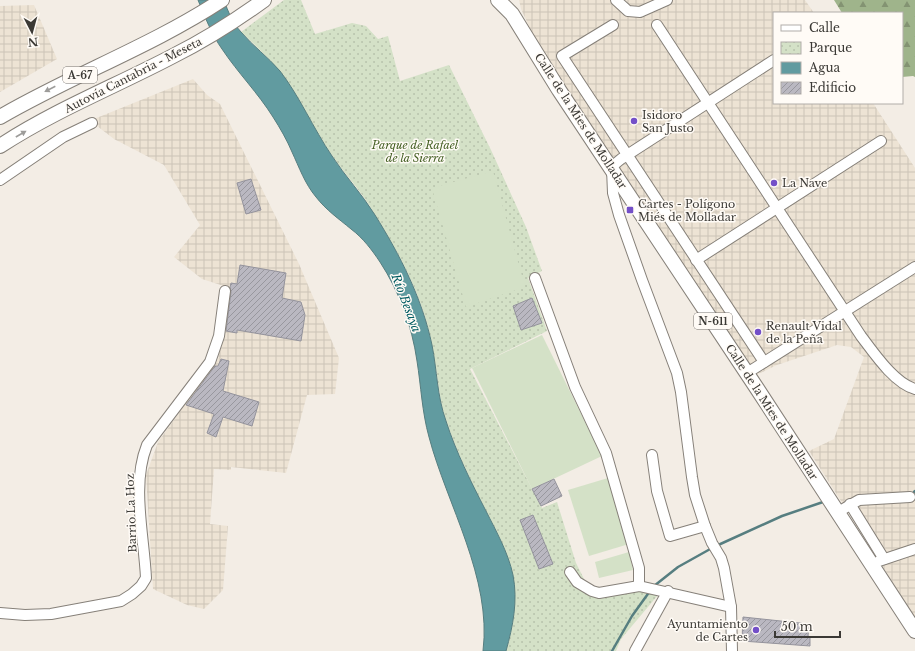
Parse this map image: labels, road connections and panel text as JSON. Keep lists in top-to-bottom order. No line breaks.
{"streets":{"highway":["A-67","Autovía Cantabria - Meseta","Calle de la Mies de Molladar","N-611"],"street":["Barrio La Hoz"]},"water":["Río Besaya"],"parks":["Parque de Rafael de la Sierra"],"places":{"other":["Isidoro San Justo","La Nave","Renault Vidal de la Peña","Ayuntamiento de Cartes"],"transit":["Cartes - Polígono Miés de Molladar"]},"legend":["Calle","Parque","Agua","Edificio"],"scale_bar":"50 m","north":"bottom"}
